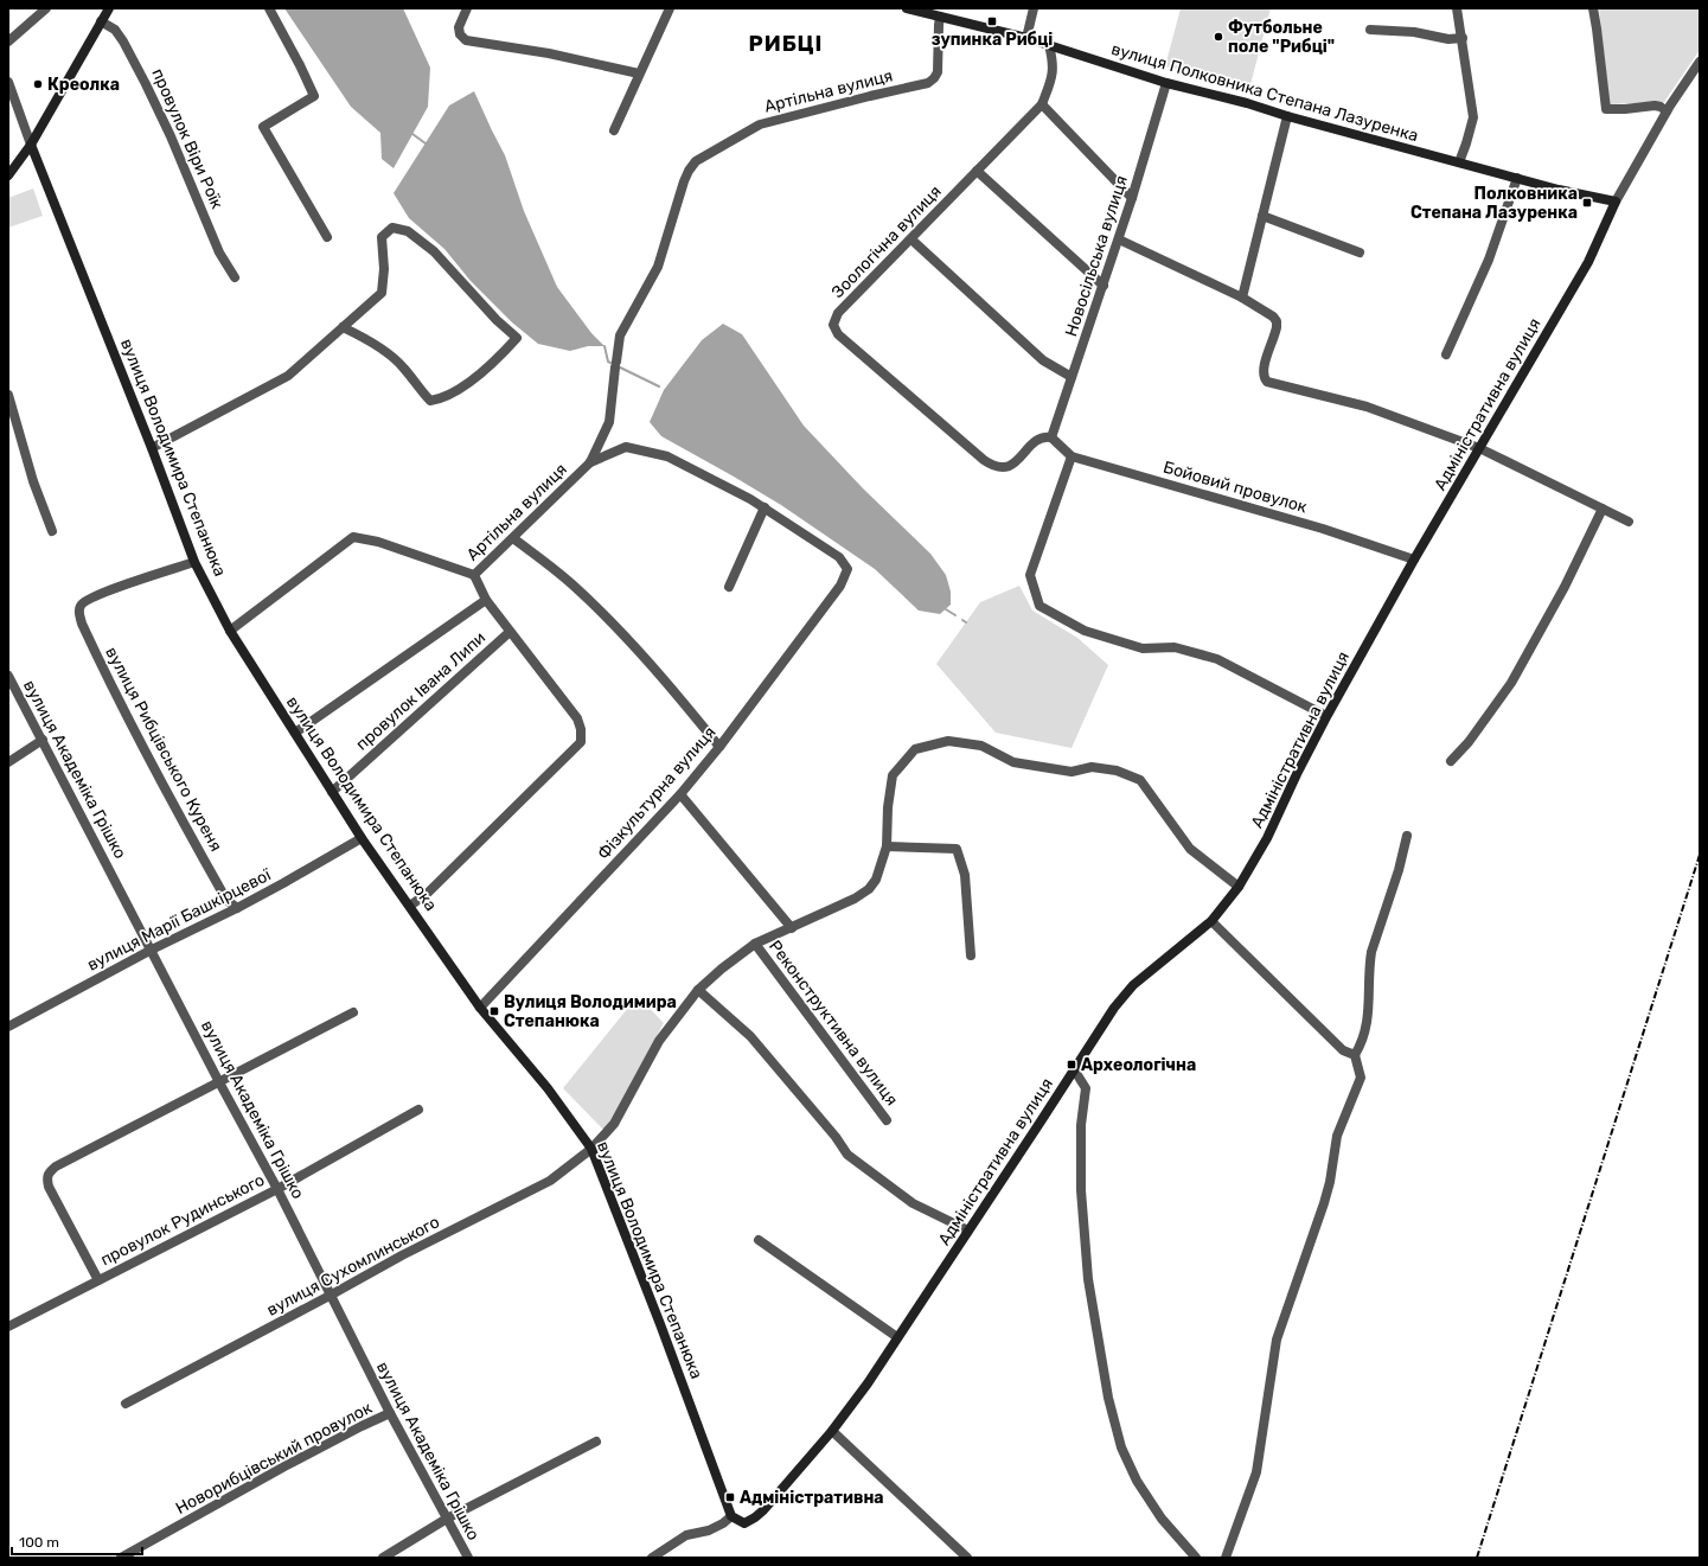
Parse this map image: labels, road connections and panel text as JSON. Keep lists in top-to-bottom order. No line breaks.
{"streets":{"street":["Артільна вулиця","вулиця Полковника Степана Лазуренка","провулок Віри Роїк","Зоологічна вулиця","Новосільська вулиця","Адміністративна вулиця","вулиця Володимира Степанюка","Бойовий провулок","провулок Івана Липи","вулиця Рибцівського Куреня","вулиця Академіка Грішко","Фізкультурна вулиця","вулиця Марії Башкірцевої","Реконструктивна вулиця","провулок Рудинського","вулиця Сухомлинського","Новорибцівський провулок"]},"crossings":[["Артільна вулиця","вулиця Полковника Степана Лазуренка"],["Артільна вулиця","вулиця Володимира Степанюка"],["вулиця Полковника Степана Лазуренка","Зоологічна вулиця"],["вулиця Полковника Степана Лазуренка","Новосільська вулиця"],["вулиця Полковника Степана Лазуренка","Адміністративна вулиця"],["Зоологічна вулиця","Новосільська вулиця"],["Зоологічна вулиця","Бойовий провулок"],["Новосільська вулиця","Бойовий провулок"],["Адміністративна вулиця","вулиця Володимира Степанюка"],["Адміністративна вулиця","Бойовий провулок"],["Адміністративна вулиця","Реконструктивна вулиця"],["вулиця Володимира Степанюка","провулок Івана Липи"],["вулиця Володимира Степанюка","вулиця Рибцівського Куреня"],["вулиця Володимира Степанюка","Фізкультурна вулиця"],["вулиця Володимира Степанюка","вулиця Марії Башкірцевої"],["вулиця Володимира Степанюка","Реконструктивна вулиця"],["вулиця Володимира Степанюка","вулиця Сухомлинського"],["вулиця Рибцівського Куреня","вулиця Марії Башкірцевої"],["вулиця Академіка Грішко","вулиця Марії Башкірцевої"],["вулиця Академіка Грішко","провулок Рудинського"],["вулиця Академіка Грішко","вулиця Сухомлинського"],["вулиця Академіка Грішко","Новорибцівський провулок"],["Реконструктивна вулиця","вулиця Сухомлинського"]],"districts":["РИБЦІ"],"places":{"transit":["зупинка Рибці","Полковника Степана Лазуренка","Вулиця Володимира Степанюка","Археологічна","Адміністративна"],"other":["Футбольне поле \"Рибці\"","Креолка"]},"scale_bar":"100 m"}
